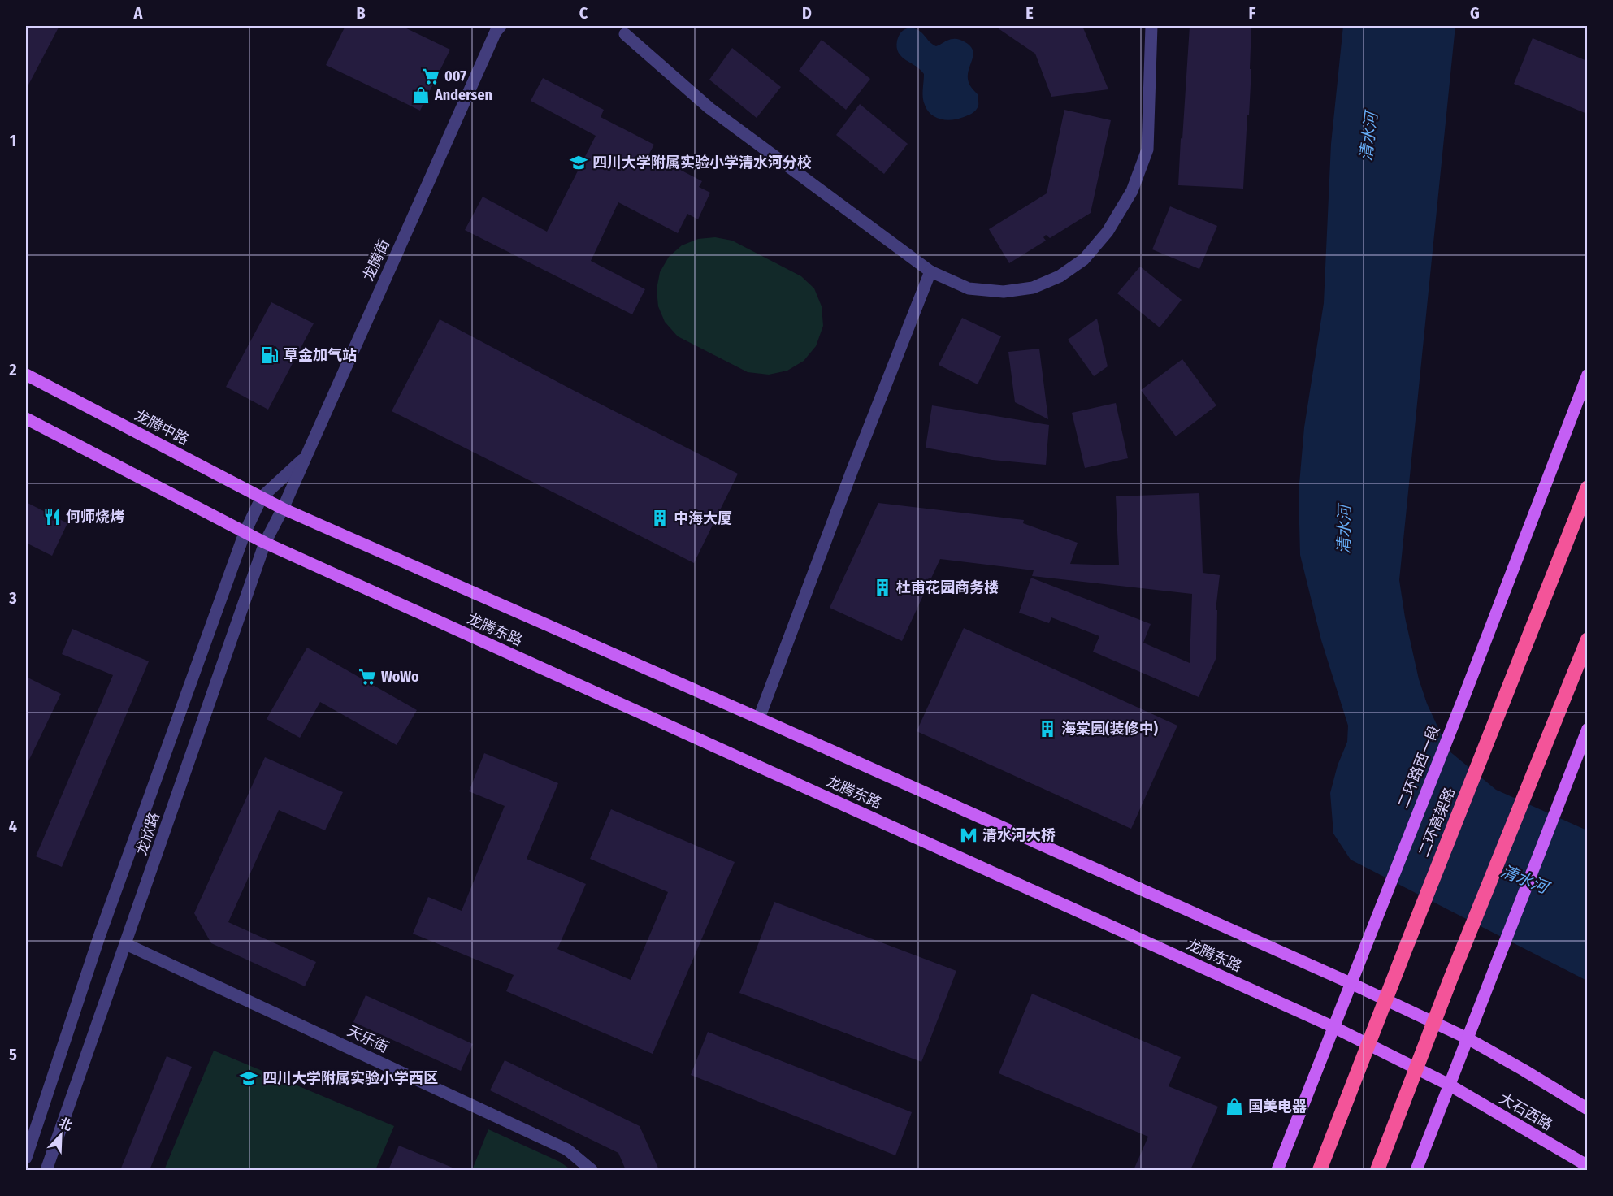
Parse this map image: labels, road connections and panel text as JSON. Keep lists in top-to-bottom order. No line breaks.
{"streets":{"highway":["二环高架路"],"main road":["龙腾中路","龙腾东路","二环路西一段","大石西路"],"street":["龙腾街","龙欣路","天乐街"]},"crossings":[["龙腾街","龙腾中路"],["龙腾街","龙腾东路"],["龙腾街","龙欣路"],["龙腾中路","龙腾东路"],["龙腾中路","龙欣路"],["龙腾东路","二环路西一段"],["龙腾东路","龙欣路"],["龙腾东路","大石西路"],["龙欣路","天乐街"]],"water":["清水河"],"places":{"supermarket":["007","WoWo"],"shop":["Andersen","国美电器"],"school or university":["四川大学附属实验小学清水河分校","四川大学附属实验小学西区"],"fuel station":["草金加气站"],"restaurant":["何师烧烤"],"building":["中海大厦","杜甫花园商务楼","海棠园(装修中)"],"metro station":["清水河大桥"]},"north":"top right","grid":{"columns":["A","B","C","D","E","F","G"],"rows":["1","2","3","4","5"]}}
